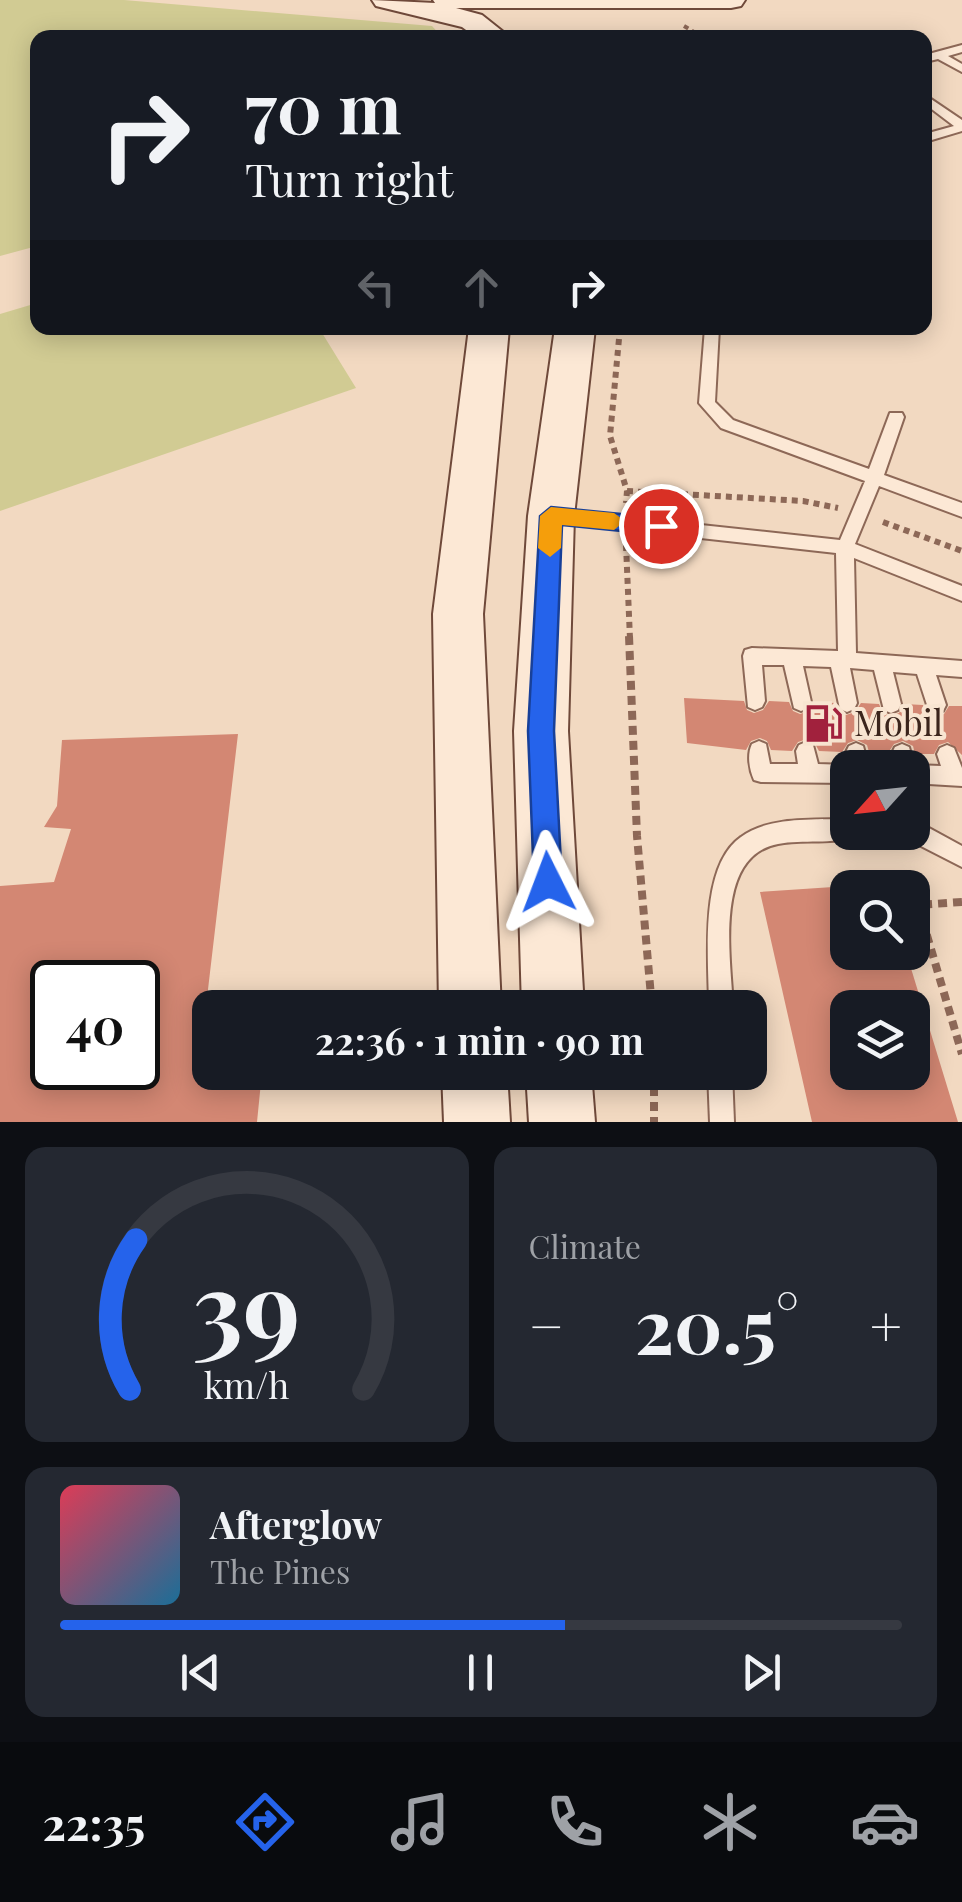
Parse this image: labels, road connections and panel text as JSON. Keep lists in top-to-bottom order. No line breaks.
{"places":{"fuel station":["Mobil"]},"north":"bottom left","page":{"turn":["70 m","Turn right"],"limit":"40","trip":"22:36 · 1 min · 90 m","tile":"Climate","heat":["−","20.5°","+"],"song":["Afterglow","The Pines"],"tabs":"22:35","gauge":["39","km/h"]}}
